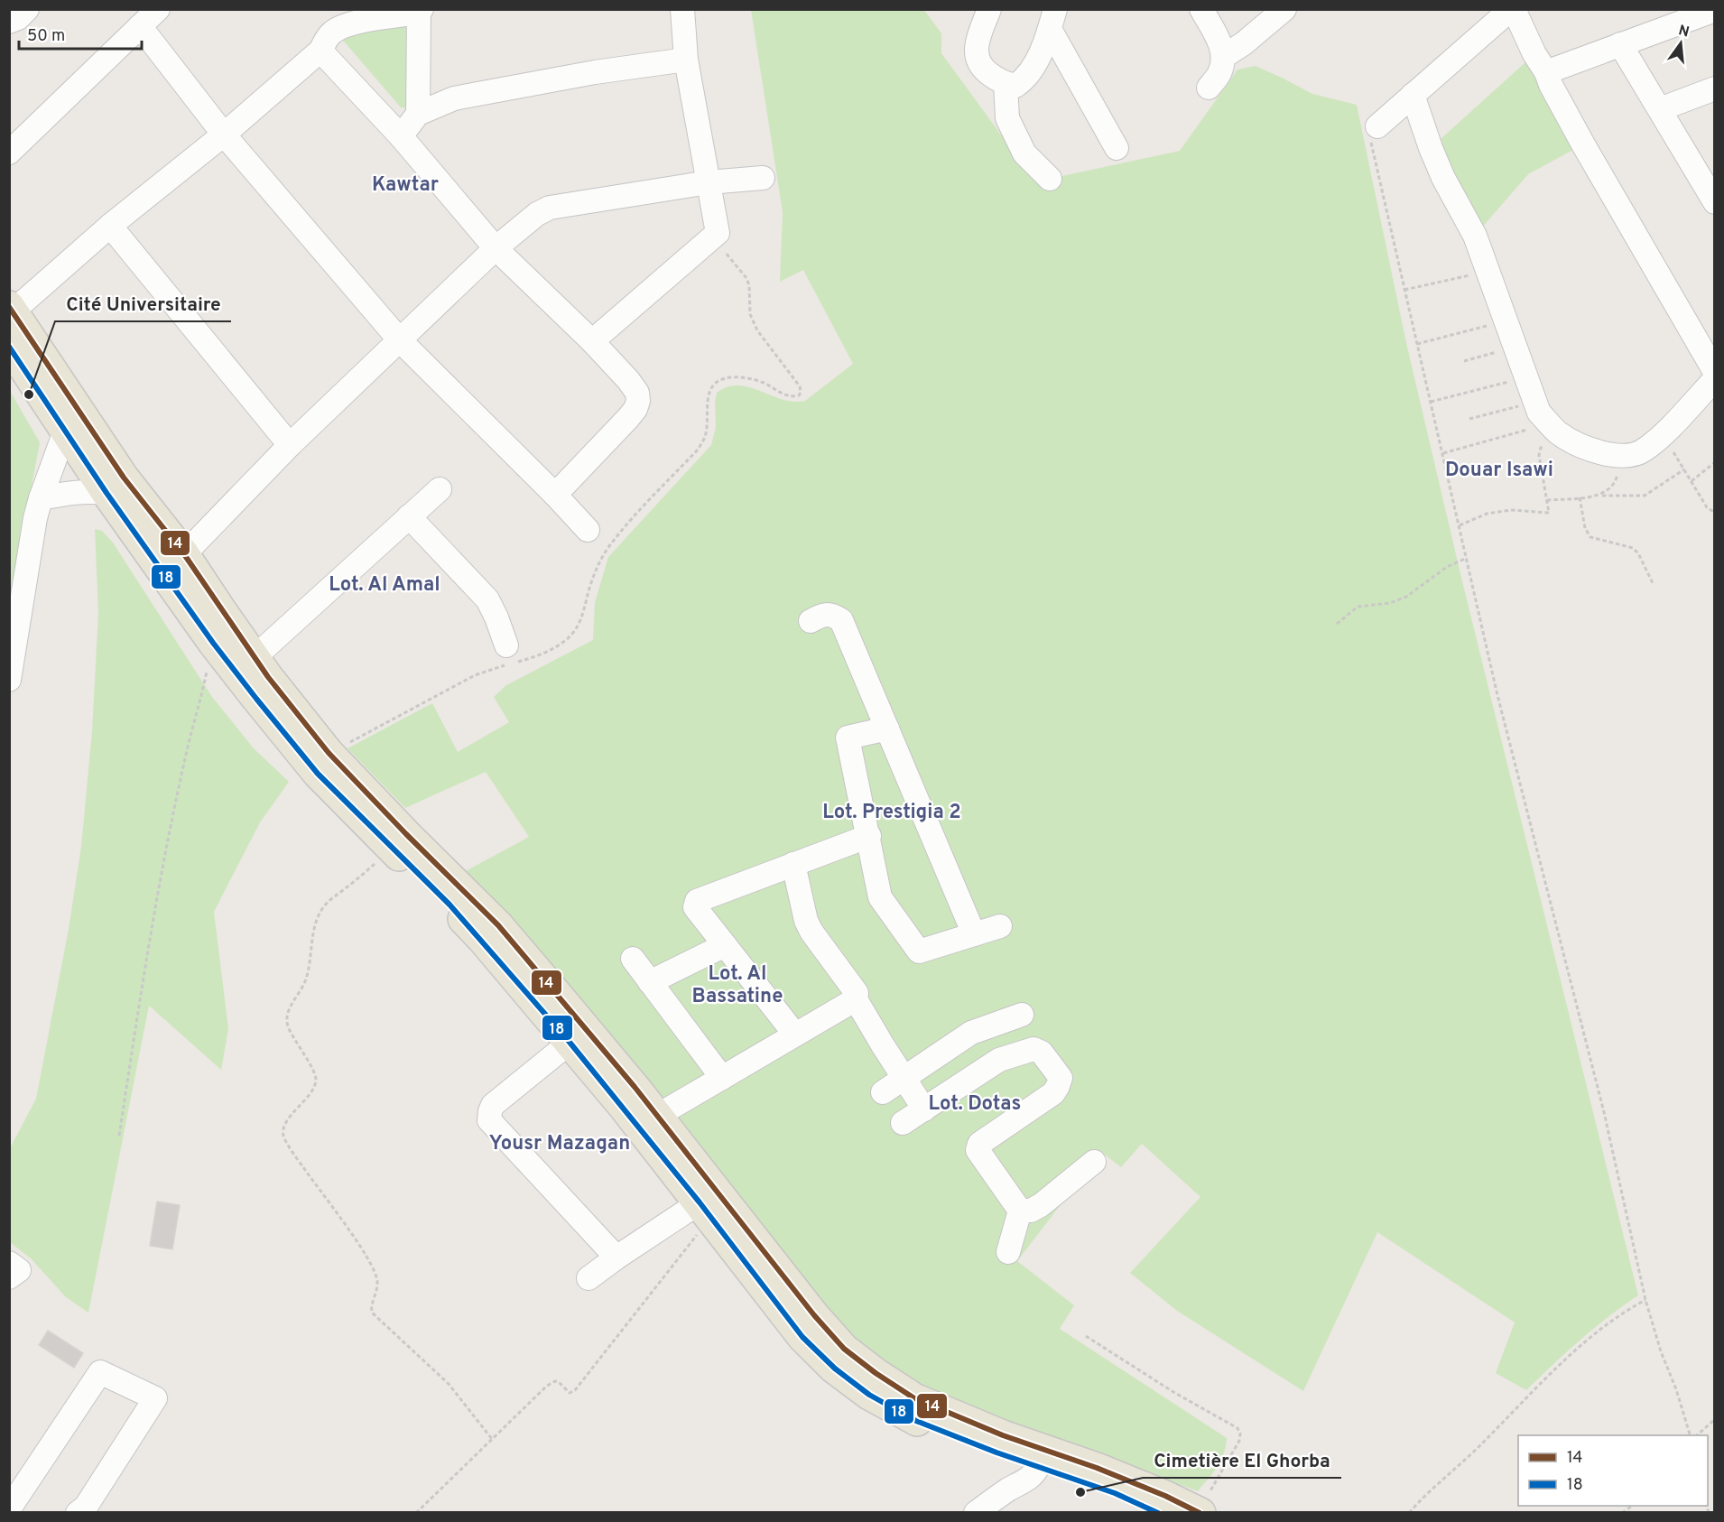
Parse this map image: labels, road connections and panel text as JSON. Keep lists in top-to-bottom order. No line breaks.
{"districts":["Kawtar","Douar Isawi","Lot. Al Amal","Lot. Prestigia 2","Lot. Al Bassatine","Lot. Dotas","Yousr Mazagan"],"places":["Cité Universitaire","Cimetière El Ghorba"],"lines":["transit line 14","transit line 18"],"legend":["14","18"],"scale_bar":"50 m","north":"top"}
